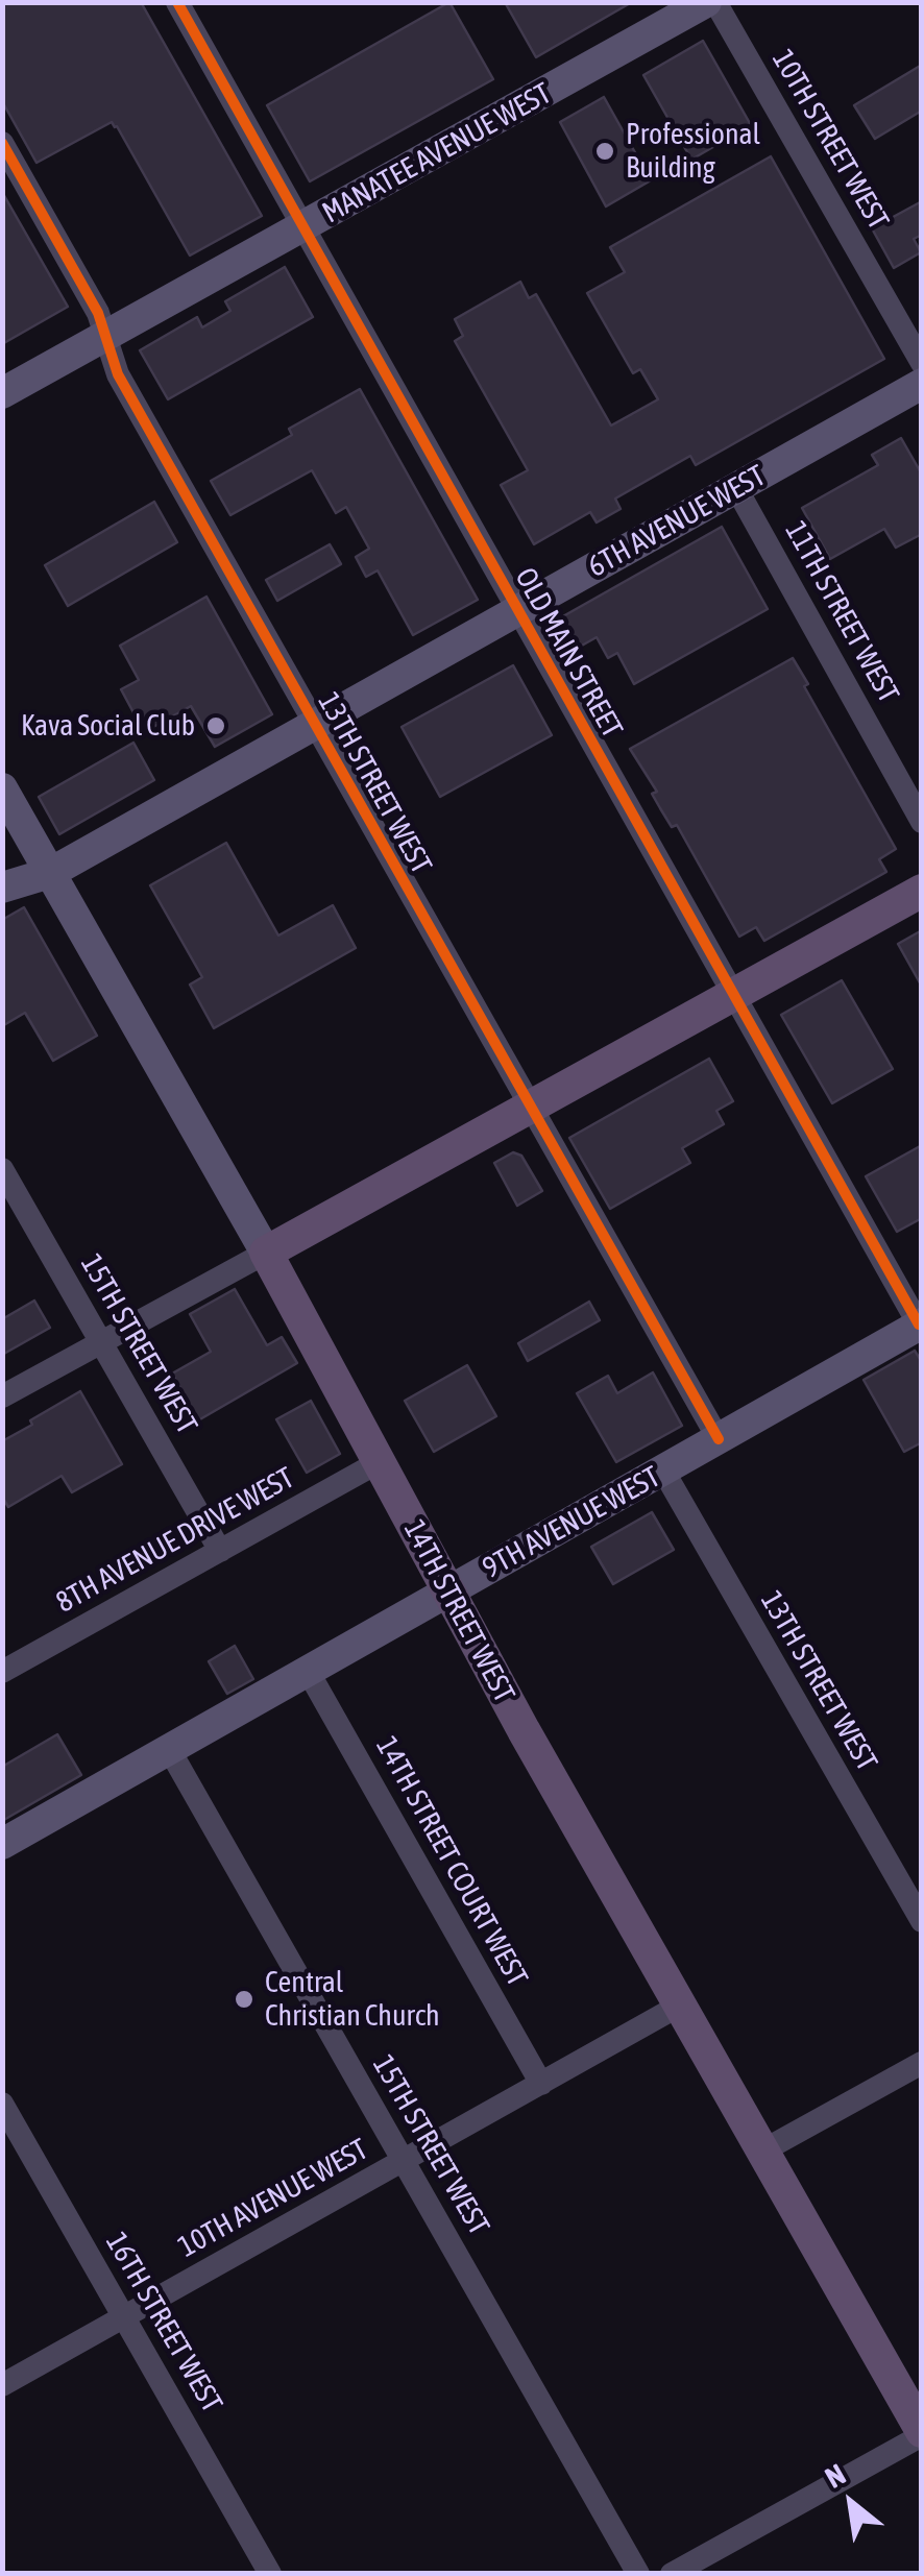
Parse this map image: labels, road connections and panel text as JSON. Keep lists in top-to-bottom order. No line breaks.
{"streets":{"main road":["MANATEE AVENUE WEST","6TH AVENUE WEST","9TH AVENUE WEST","14TH STREET WEST"],"street":["10TH STREET WEST","11TH STREET WEST","OLD MAIN STREET","13TH STREET WEST","15TH STREET WEST","8TH AVENUE DRIVE WEST","14TH STREET COURT WEST","10TH AVENUE WEST","16TH STREET WEST"]},"crossings":[["MANATEE AVENUE WEST","OLD MAIN STREET"],["MANATEE AVENUE WEST","13TH STREET WEST"],["6TH AVENUE WEST","11TH STREET WEST"],["6TH AVENUE WEST","OLD MAIN STREET"],["6TH AVENUE WEST","13TH STREET WEST"],["6TH AVENUE WEST","14TH STREET WEST"],["OLD MAIN STREET","9TH AVENUE WEST"],["13TH STREET WEST","9TH AVENUE WEST"],["15TH STREET WEST","9TH AVENUE WEST"],["15TH STREET WEST","8TH AVENUE DRIVE WEST"],["15TH STREET WEST","10TH AVENUE WEST"],["9TH AVENUE WEST","14TH STREET WEST"],["9TH AVENUE WEST","14TH STREET COURT WEST"],["8TH AVENUE DRIVE WEST","14TH STREET WEST"],["14TH STREET WEST","10TH AVENUE WEST"],["14TH STREET COURT WEST","10TH AVENUE WEST"],["10TH AVENUE WEST","16TH STREET WEST"]],"places":["Professional Building","Kava Social Club","Central Christian Church"],"north":"top left"}
